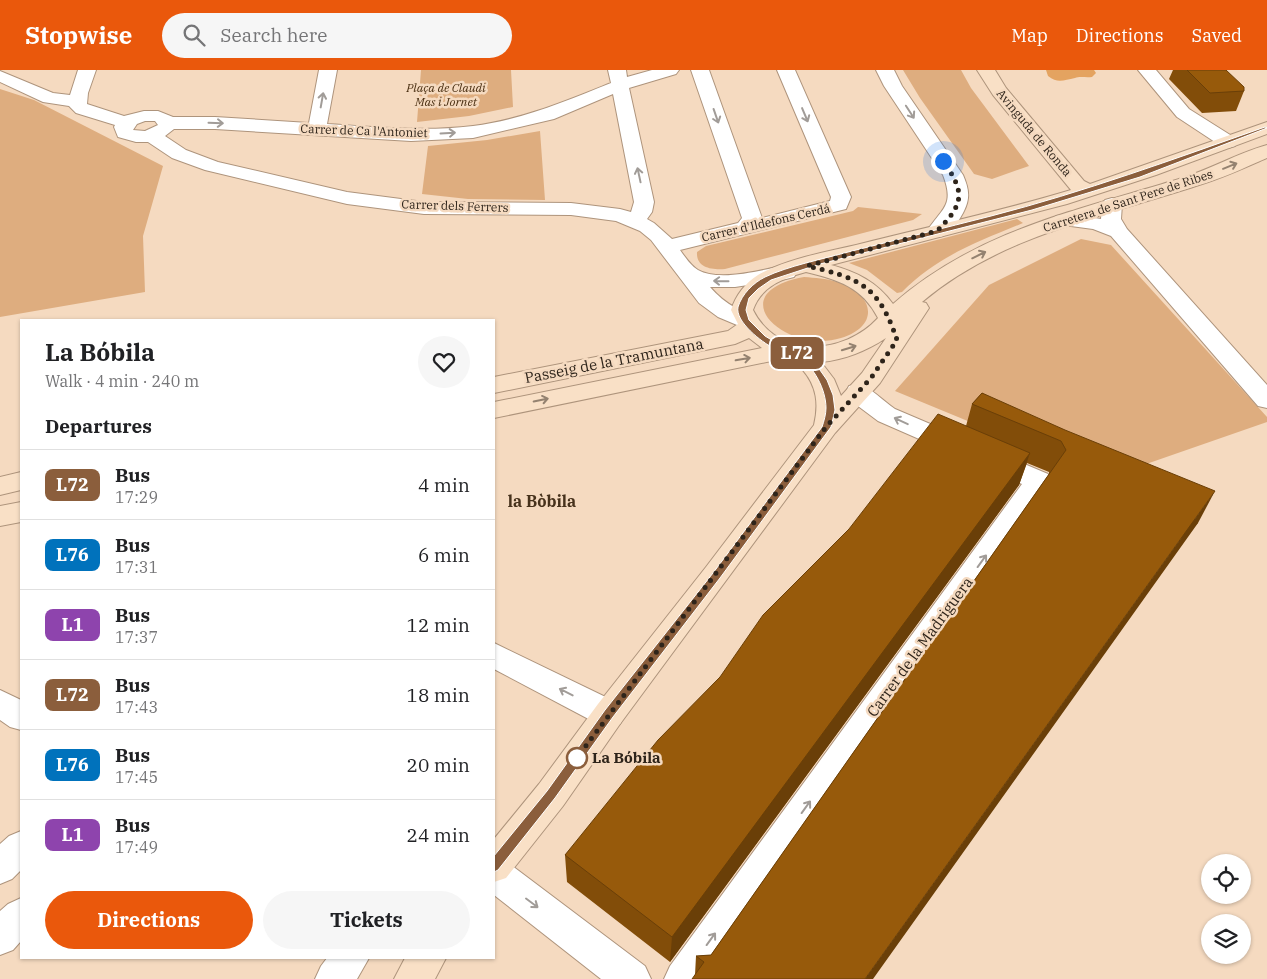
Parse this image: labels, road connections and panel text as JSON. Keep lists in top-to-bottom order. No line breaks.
{"streets":{"street":["Carrer de Ca l'Antoniet","Avinguda de Ronda","Carretera de Sant Pere de Ribes","Carrer dels Ferrers","Carrer d'Ildefons Cerdá","Passeig de la Tramuntana","Carrer de la Madriguera"]},"crossings":[["Avinguda de Ronda","Carretera de Sant Pere de Ribes"],["Carretera de Sant Pere de Ribes","Carrer dels Ferrers"],["Carretera de Sant Pere de Ribes","Passeig de la Tramuntana"],["Carretera de Sant Pere de Ribes","Carrer de la Madriguera"],["Carrer dels Ferrers","Carrer d'Ildefons Cerdá"],["Carrer dels Ferrers","Passeig de la Tramuntana"]],"one_way":["Carrer de Ca l'Antoniet"],"districts":["la Bòbila"],"parks":["Plaça de Claudi Mas i Jornet"],"places":["La Bóbila"],"lines":["bus line L72"],"page":{"header":"Stopwise","search":"Search here","nav":["Map","Directions","Saved"],"on_map":"L72","heading":[["La Bóbila","Walk · 4 min · 240 m"],"Departures"],"list":[{"mark":"L72","name":"Bus","note":"17:29","value":"4 min"},{"mark":"L76","name":"Bus","note":"17:31","value":"6 min"},{"mark":"L1","name":"Bus","note":"17:37","value":"12 min"},{"mark":"L72","name":"Bus","note":"17:43","value":"18 min"},{"mark":"L76","name":"Bus","note":"17:45","value":"20 min"},{"mark":"L1","name":"Bus","note":"17:49","value":"24 min"}],"buttons":["Directions","Tickets"]}}
